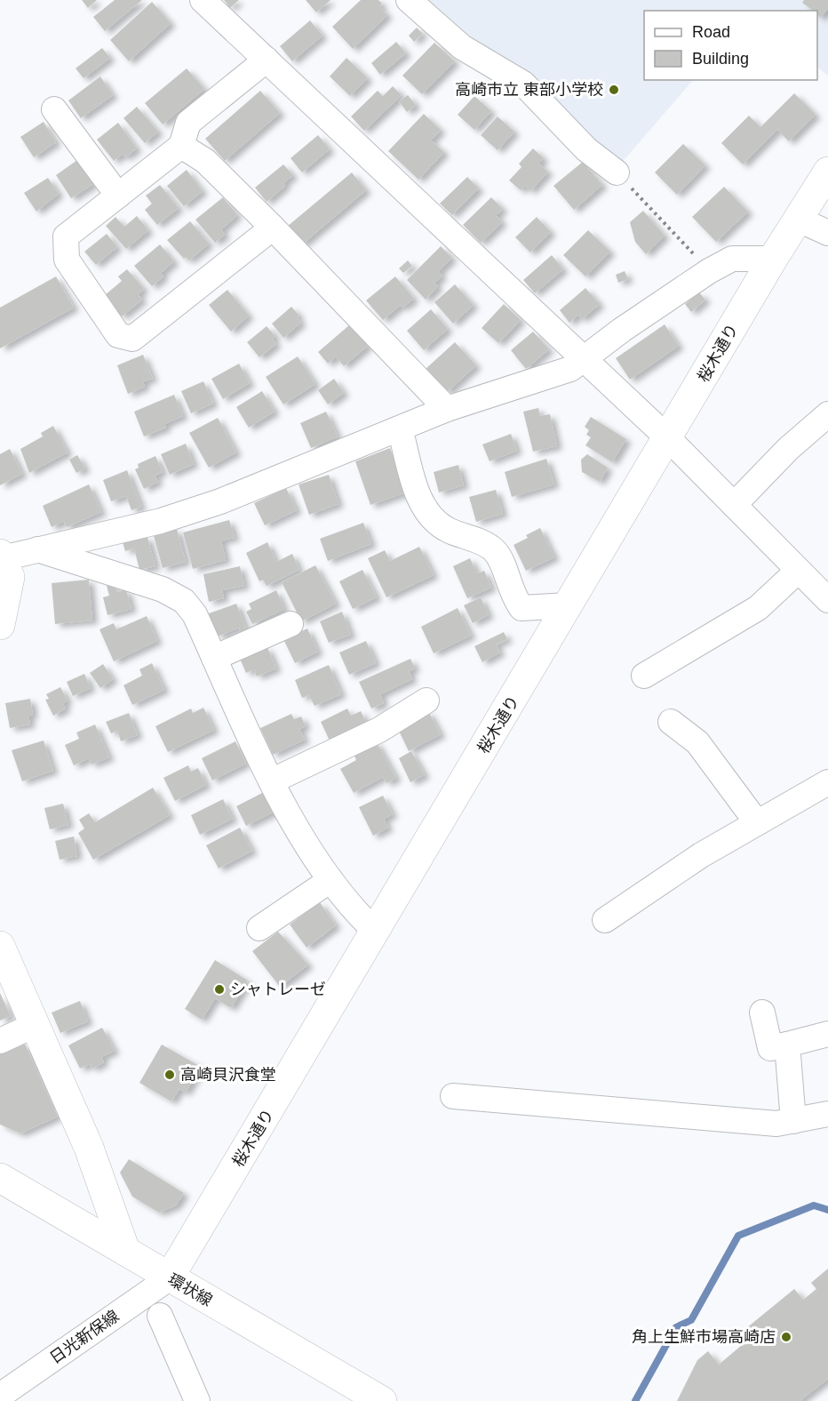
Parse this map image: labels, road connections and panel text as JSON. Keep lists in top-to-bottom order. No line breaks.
{"streets":{"street":["桜木通り","環状線","日光新保線"]},"crossings":[["桜木通り","環状線"],["桜木通り","日光新保線"],["環状線","日光新保線"]],"places":["高崎市立 東部小学校","シャトレーゼ","高崎貝沢食堂","角上生鮮市場高崎店"],"legend":["Road","Building"]}
